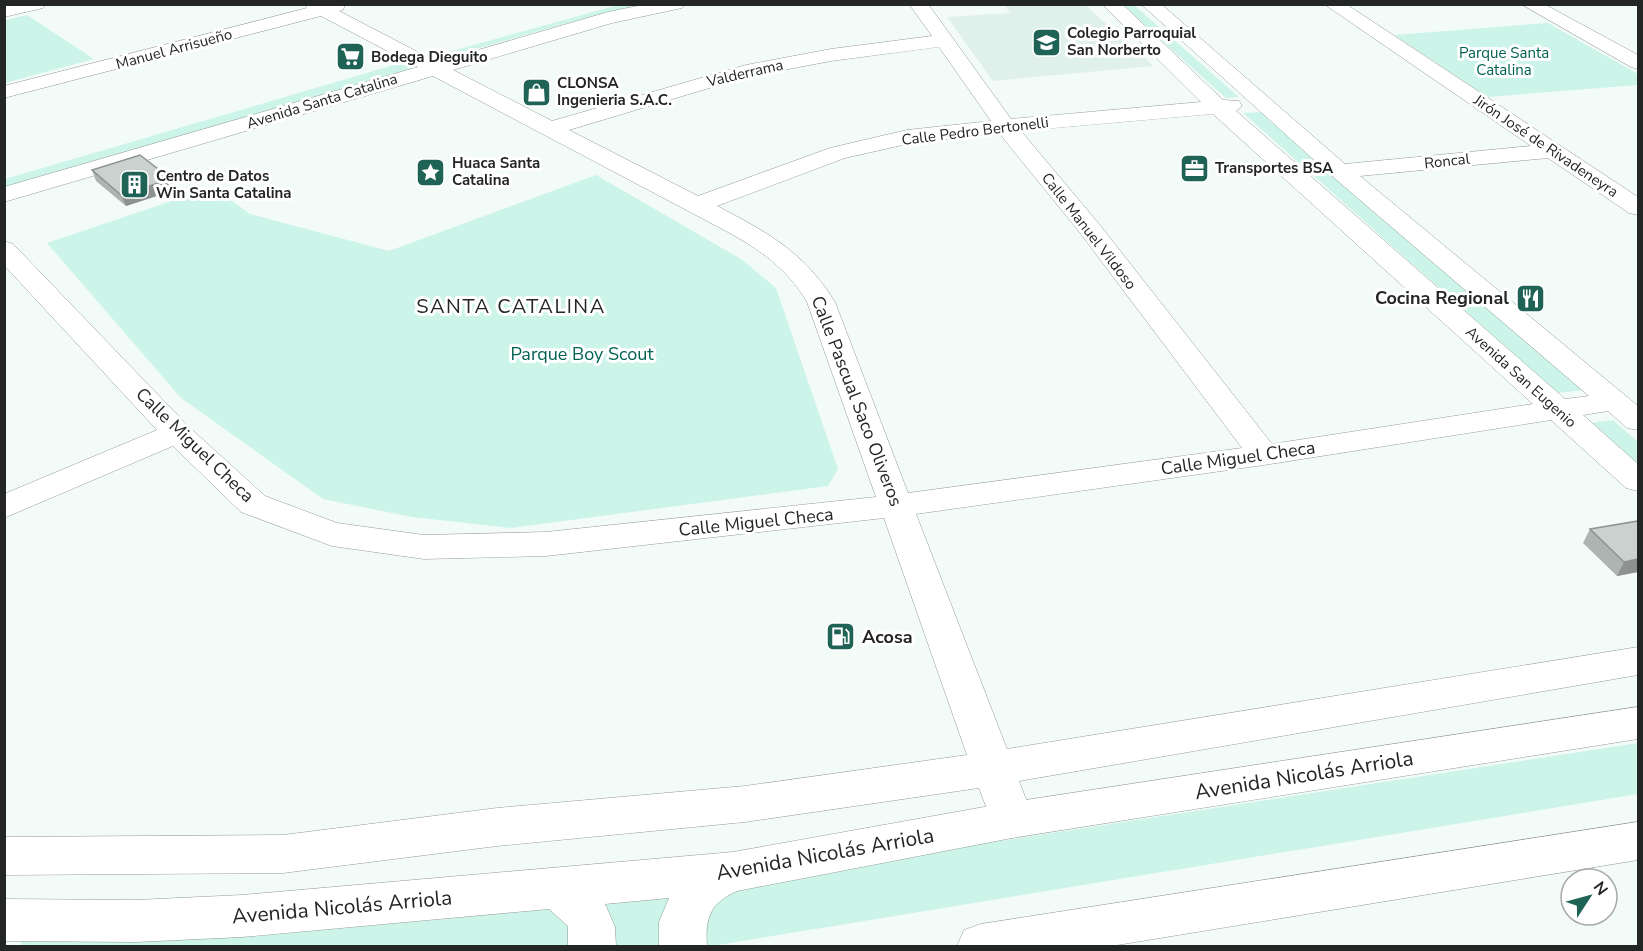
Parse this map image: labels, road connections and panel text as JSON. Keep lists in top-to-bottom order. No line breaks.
{"streets":{"street":["Manuel Arrisueño","Valderrama","Avenida Santa Catalina","Calle Pedro Bertonelli","Jirón José de Rivadeneyra","Roncal","Calle Manuel Vildoso","Avenida San Eugenio","Calle Pascual Saco Oliveros","Calle Miguel Checa","Avenida Nicolás Arriola"]},"crossings":[["Manuel Arrisueño","Calle Pascual Saco Oliveros"],["Valderrama","Calle Manuel Vildoso"],["Valderrama","Calle Pascual Saco Oliveros"],["Avenida Santa Catalina","Calle Pascual Saco Oliveros"],["Calle Pedro Bertonelli","Calle Manuel Vildoso"],["Calle Pedro Bertonelli","Avenida San Eugenio"],["Calle Pedro Bertonelli","Calle Pascual Saco Oliveros"],["Jirón José de Rivadeneyra","Roncal"],["Calle Manuel Vildoso","Calle Miguel Checa"],["Avenida San Eugenio","Calle Miguel Checa"],["Calle Pascual Saco Oliveros","Calle Miguel Checa"],["Calle Pascual Saco Oliveros","Avenida Nicolás Arriola"]],"districts":["SANTA CATALINA"],"parks":["Parque Santa Catalina","Parque Boy Scout"],"places":{"school or university":["Colegio Parroquial San Norberto"],"supermarket":["Bodega Dieguito"],"shop":["CLONSA Ingenieria S.A.C."],"office":["Transportes BSA"],"place":["Huaca Santa Catalina"],"building":["Centro de Datos Win Santa Catalina"],"restaurant":["Cocina Regional"],"fuel station":["Acosa"]},"north":"top right"}
